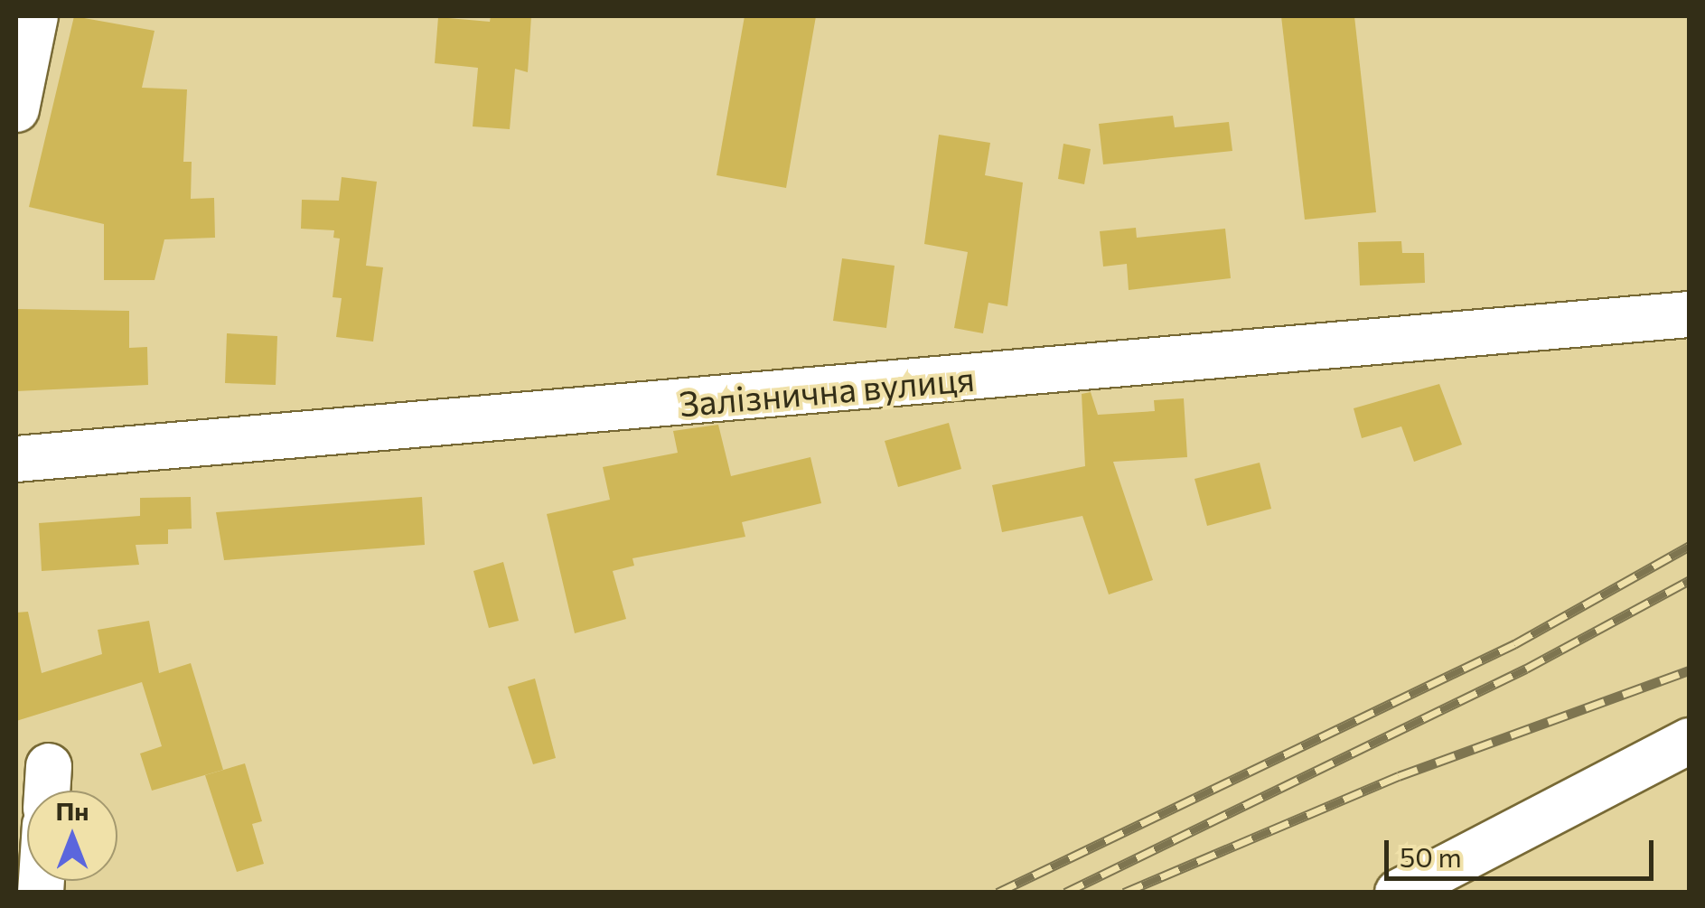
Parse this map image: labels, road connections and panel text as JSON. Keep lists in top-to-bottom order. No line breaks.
{"streets":{"street":["Залізнична вулиця"]},"scale_bar":"50 m","north":"top"}
